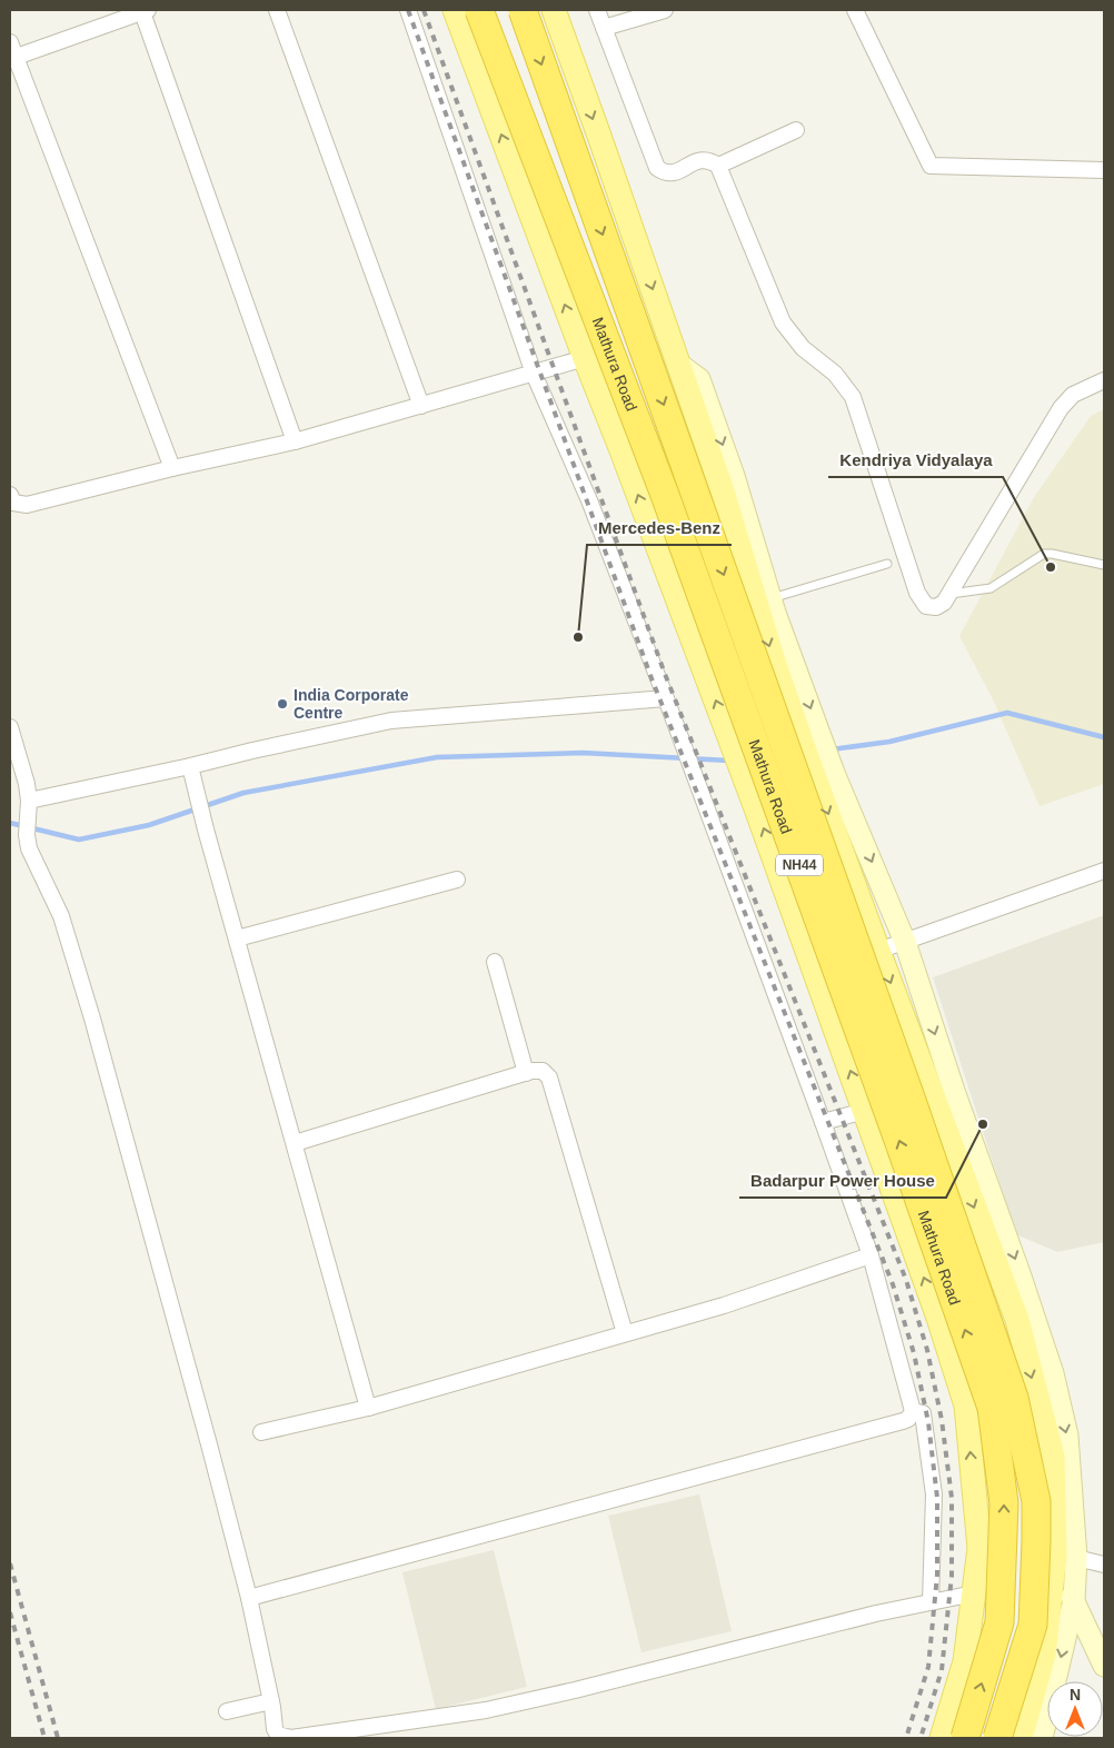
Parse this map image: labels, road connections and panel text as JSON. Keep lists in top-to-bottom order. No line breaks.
{"streets":{"highway":["Mathura Road","NH44"]},"places":["Kendriya Vidyalaya","Mercedes-Benz","India Corporate Centre","Badarpur Power House"],"north":"top"}
